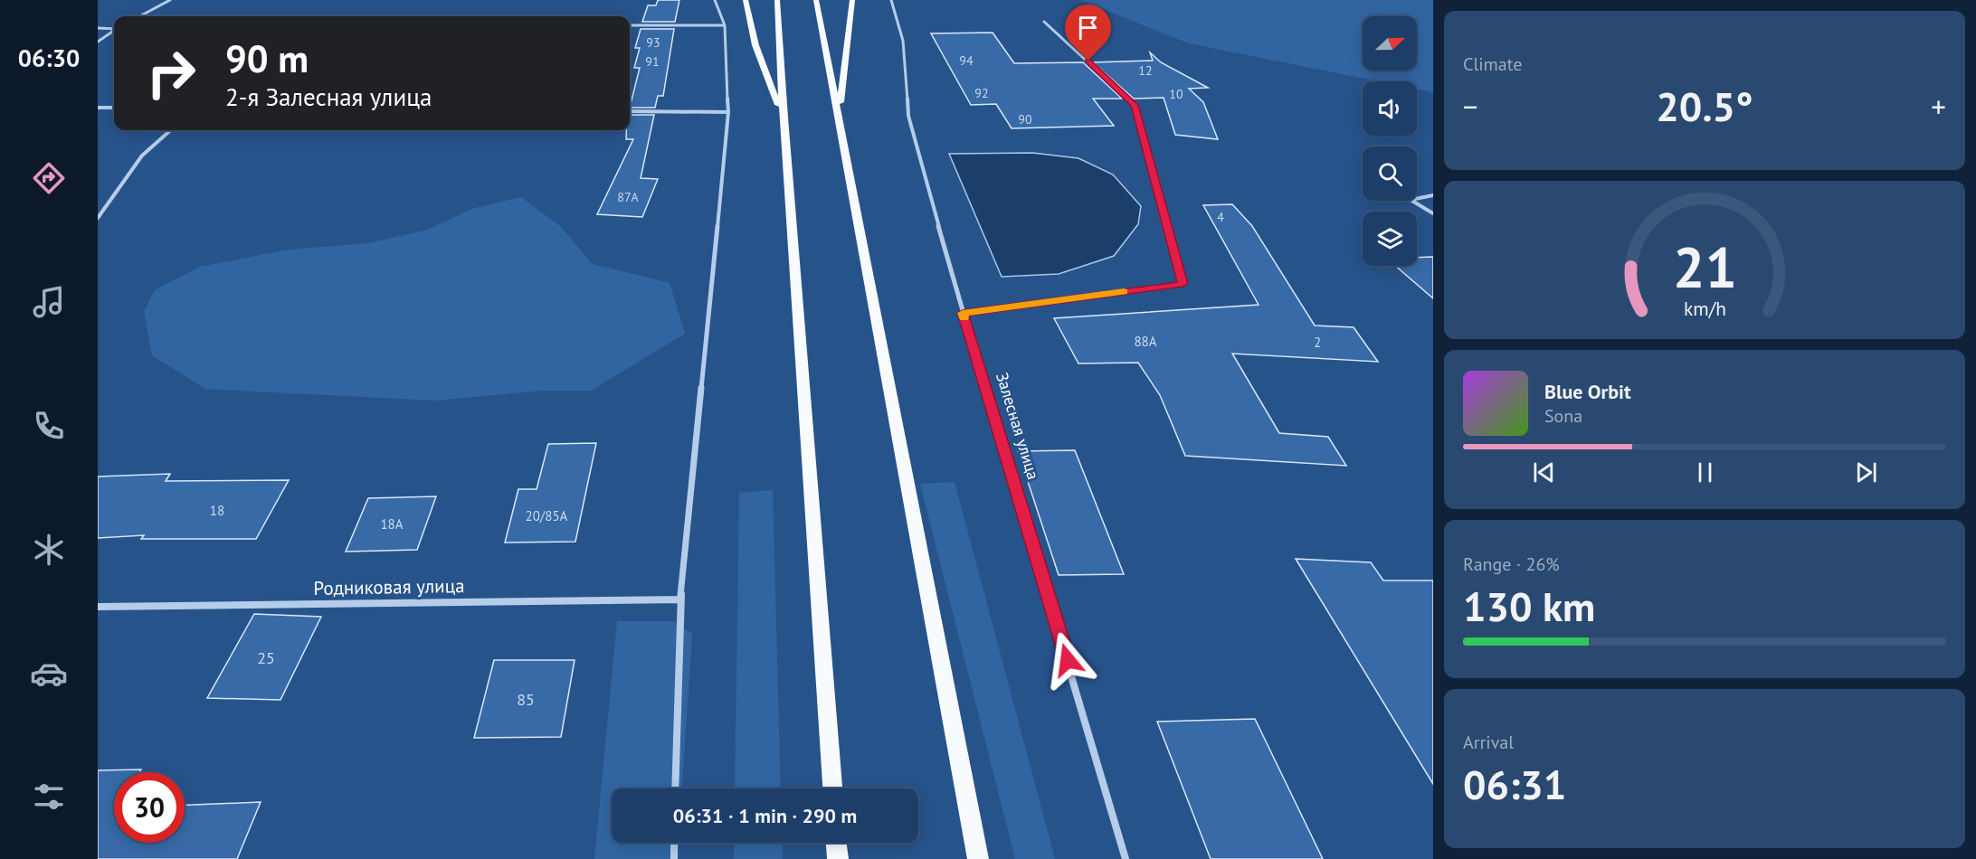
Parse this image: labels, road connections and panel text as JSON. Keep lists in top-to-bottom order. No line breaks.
{"streets":{"street":["Залесная улица","Родниковая улица"]},"house_numbers":["93","94","91","12","92","10","90","87А","4","88А","2","18","20/85А","18А","25","85"],"north":"right","page":{"tabs":"06:30","tile":["Climate",["Range · 26%","130 km"],["Arrival","06:31"]],"turn":["90 m","2-я Залесная улица"],"heat":["−","20.5°","+"],"song":["Blue Orbit","Sona"],"limit":"30","trip":"06:31 · 1 min · 290 m","gauge":["21","km/h"]}}
